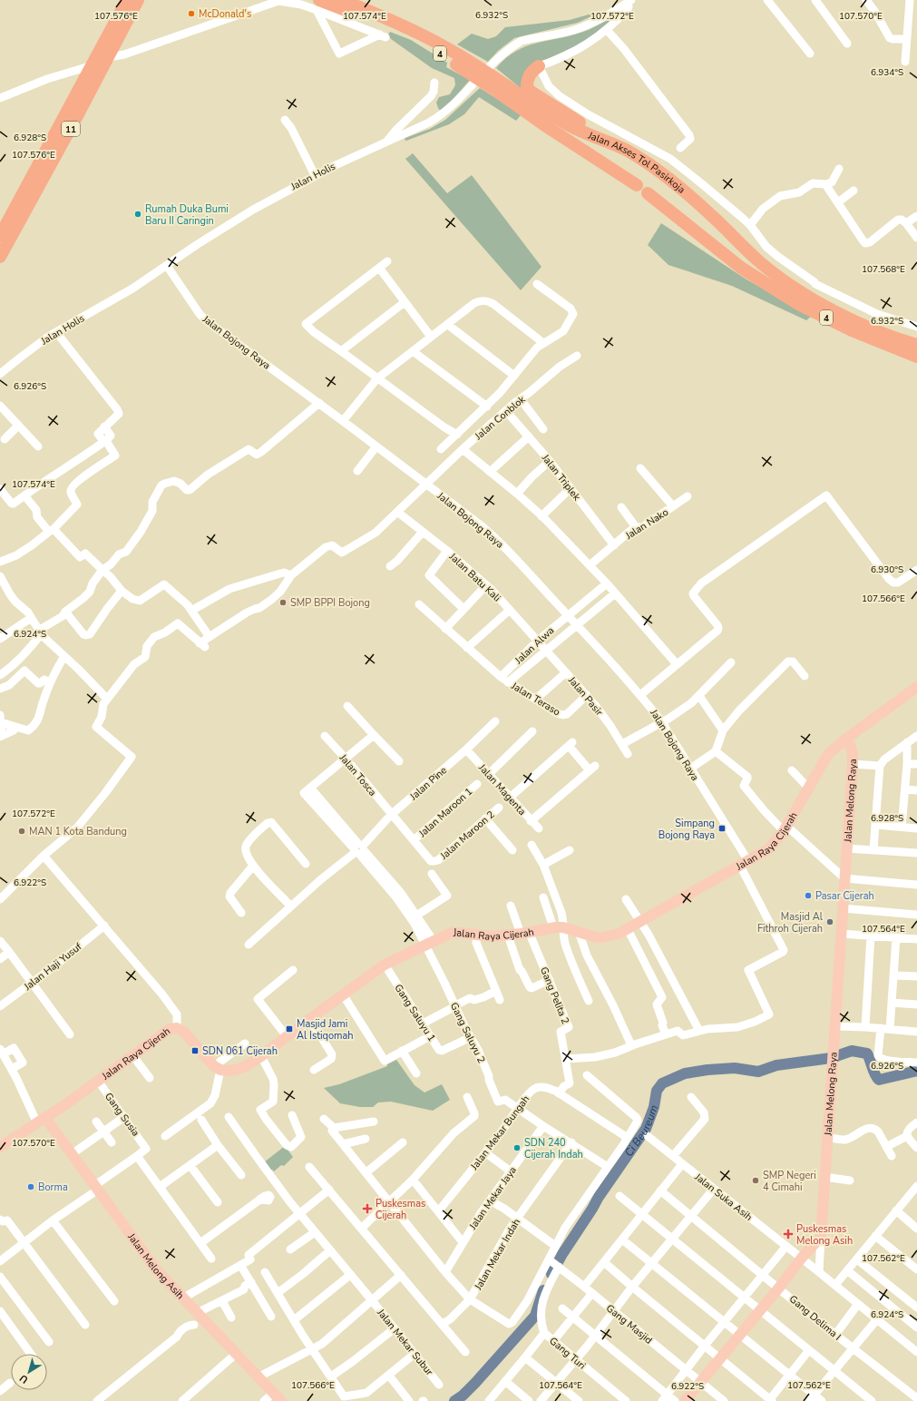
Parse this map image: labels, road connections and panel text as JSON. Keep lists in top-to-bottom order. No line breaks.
{"streets":{"highway":["4","11","Jalan Akses Tol Pasirkoja"],"main road":["Jalan Melong Raya","Jalan Raya Cijerah","Jalan Melong Asih"],"street":["Jalan Holis","Jalan Bojong Raya","Jalan Conblok","Jalan Triplek","Jalan Nako","Jalan Batu Kali","Jalan Alwa","Jalan Pasir","Jalan Teraso","Jalan Tosca","Jalan Pine","Jalan Magenta","Jalan Maroon 1","Jalan Maroon 2","Jalan Haji Yusuf","Gang Pelita 2","Gang Saluyu 1","Gang Saluyu 2","Gang Susia","Jalan Mekar Bungah","Jalan Suka Asih","Jalan Mekar Jaya","Jalan Mekar Indah","Gang Delima I","Gang Masjid","Jalan Mekar Subur","Gang Turi"]},"crossings":[["Jalan Holis","Jalan Bojong Raya"],["Jalan Bojong Raya","Jalan Conblok"],["Jalan Bojong Raya","Jalan Alwa"],["Jalan Bojong Raya","Jalan Raya Cijerah"],["Jalan Conblok","Jalan Triplek"],["Jalan Conblok","Jalan Batu Kali"],["Jalan Triplek","Jalan Nako"],["Jalan Batu Kali","Jalan Alwa"],["Jalan Batu Kali","Jalan Pasir"],["Jalan Alwa","Jalan Pasir"],["Jalan Alwa","Jalan Teraso"],["Jalan Pasir","Jalan Teraso"],["Jalan Tosca","Jalan Pine"],["Jalan Tosca","Jalan Maroon 1"],["Jalan Tosca","Jalan Maroon 2"],["Jalan Tosca","Gang Saluyu 2"],["Jalan Pine","Jalan Magenta"],["Jalan Pine","Gang Saluyu 2"],["Jalan Melong Raya","Jalan Raya Cijerah"],["Jalan Raya Cijerah","Gang Pelita 2"],["Jalan Raya Cijerah","Gang Saluyu 1"],["Jalan Raya Cijerah","Gang Saluyu 2"],["Jalan Raya Cijerah","Gang Susia"],["Jalan Raya Cijerah","Jalan Melong Asih"],["Gang Pelita 2","Jalan Mekar Bungah"],["Gang Saluyu 1","Gang Saluyu 2"],["Gang Saluyu 2","Jalan Mekar Bungah"]],"water":["Ci Beureum"],"places":{"other":["McDonald's","Rumah Duka Bumi Baru II Caringin","SMP BPPI Bojong","MAN 1 Kota Bandung","Pasar Cijerah","Masjid Al Fithroh Cijerah","SDN 240 Cijerah Indah","SMP Negeri 4 Cimahi","Borma"],"transit":["Simpang Bojong Raya","Masjid Jami Al Istiqomah","SDN 061 Cijerah"],"health":["Puskesmas Cijerah","Puskesmas Melong Asih"]},"north":"bottom left","coordinates":["6.932°S","107.576°E","107.574°E","107.572°E","107.570°E","6.934°S","6.928°S","107.568°E","6.926°S","6.930°S","107.566°E","6.924°S","6.922°S","107.564°E","107.562°E"]}
